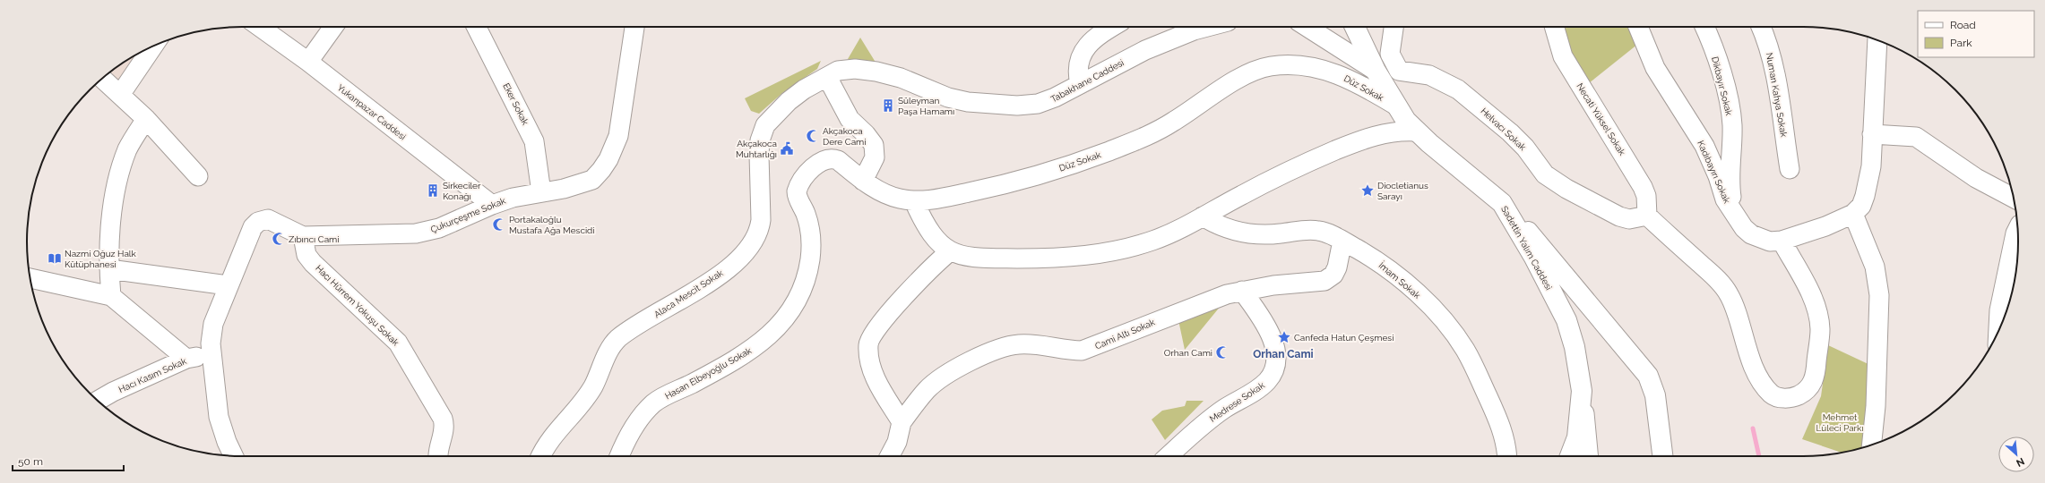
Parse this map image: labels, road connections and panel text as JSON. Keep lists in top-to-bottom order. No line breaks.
{"streets":{"main road":["Sadettin Yalım Caddesi"],"street":["Tabakhane Caddesi","Dikbayır Sokak","Düz Sokak","Numan Kahya Sokak","Eker Sokak","Yukarıpazar Caddesi","Necati Yüksel Sokak","Helvacı Sokak","Kadıbayırı Sokak","Çukurçeşme Sokak","İmam Sokak","Alaca Mescit Sokak","Hacı Hürrem Yokuşu Sokak","Cami Altı Sokak","Hasan Elbeyoğlu Sokak","Hacı Kasım Sokak","Medrese Sokak"]},"crossings":[["Tabakhane Caddesi","Alaca Mescit Sokak"],["Dikbayır Sokak","Kadıbayırı Sokak"],["Düz Sokak","Sadettin Yalım Caddesi"],["Düz Sokak","Hasan Elbeyoğlu Sokak"],["Eker Sokak","Çukurçeşme Sokak"],["Yukarıpazar Caddesi","Çukurçeşme Sokak"],["Necati Yüksel Sokak","Helvacı Sokak"],["Çukurçeşme Sokak","Hacı Hürrem Yokuşu Sokak"],["Çukurçeşme Sokak","Hacı Kasım Sokak"],["İmam Sokak","Cami Altı Sokak"],["Cami Altı Sokak","Medrese Sokak"]],"districts":["Orhan Cami"],"parks":["Mehmet Lüleci Parkı"],"places":{"building":["Süleyman Paşa Hamamı","Sirkeciler Konağı"],"mosque":["Akçakoca Dere Cami","Portakaloğlu Mustafa Ağa Mescidi","Zıbıncı Cami","Orhan Cami"],"public building":["Akçakoca Muhtarlığı"],"place":["Diocletianus Sarayı","Canfeda Hatun Çeşmesi"],"library":["Nazmi Oğuz Halk Kütüphanesi"]},"legend":["Road","Park"],"scale_bar":"50 m","north":"bottom right"}
